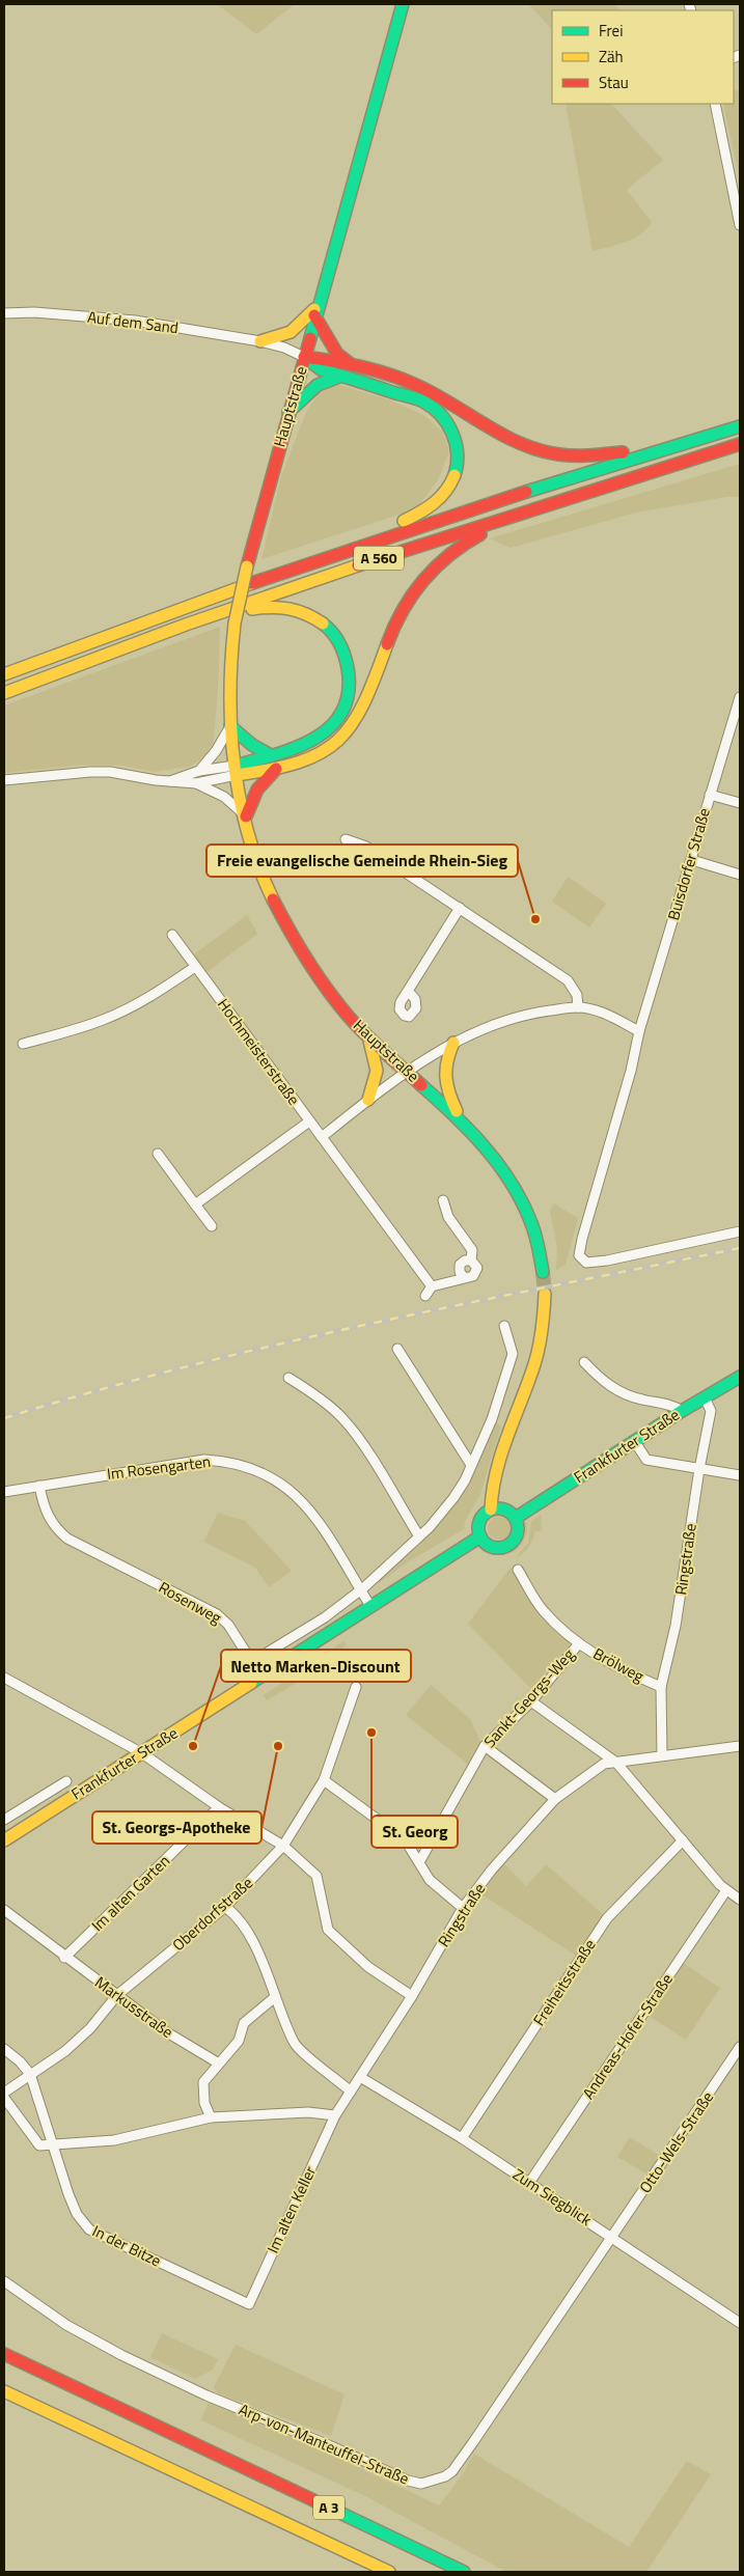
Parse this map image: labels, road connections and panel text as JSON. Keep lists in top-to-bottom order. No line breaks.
{"streets":{"main road":["Hauptstraße","A 560","Frankfurter Straße","A 3"],"street":["Auf dem Sand","Buisdorfer Straße","Hochmeisterstraße","Im Rosengarten","Ringstraße","Rosenweg","Brölweg","Sankt-Georgs-Weg","Im alten Garten","Oberdorfstraße","Freiheitsstraße","Markusstraße","Andreas-Hofer-Straße","Otto-Wels-Straße","Zum Siegblick","Im alten Keller","In der Bitze","Arp-von-Manteuffel-Straße"]},"crossings":[["Auf dem Sand","Hauptstraße"],["Frankfurter Straße","Im Rosengarten"],["Frankfurter Straße","Ringstraße"],["Im Rosengarten","Rosenweg"],["Ringstraße","Brölweg"],["Ringstraße","Zum Siegblick"],["Ringstraße","Im alten Keller"],["Brölweg","Sankt-Georgs-Weg"],["Im alten Garten","Markusstraße"],["Oberdorfstraße","Markusstraße"],["Freiheitsstraße","Zum Siegblick"],["Andreas-Hofer-Straße","Zum Siegblick"],["Otto-Wels-Straße","Zum Siegblick"],["Otto-Wels-Straße","Arp-von-Manteuffel-Straße"],["Zum Siegblick","Arp-von-Manteuffel-Straße"],["Im alten Keller","In der Bitze"]],"places":["Freie evangelische Gemeinde Rhein-Sieg","St. Georg","Netto Marken-Discount","St. Georgs-Apotheke"],"legend":["Frei","Zäh","Stau"]}
